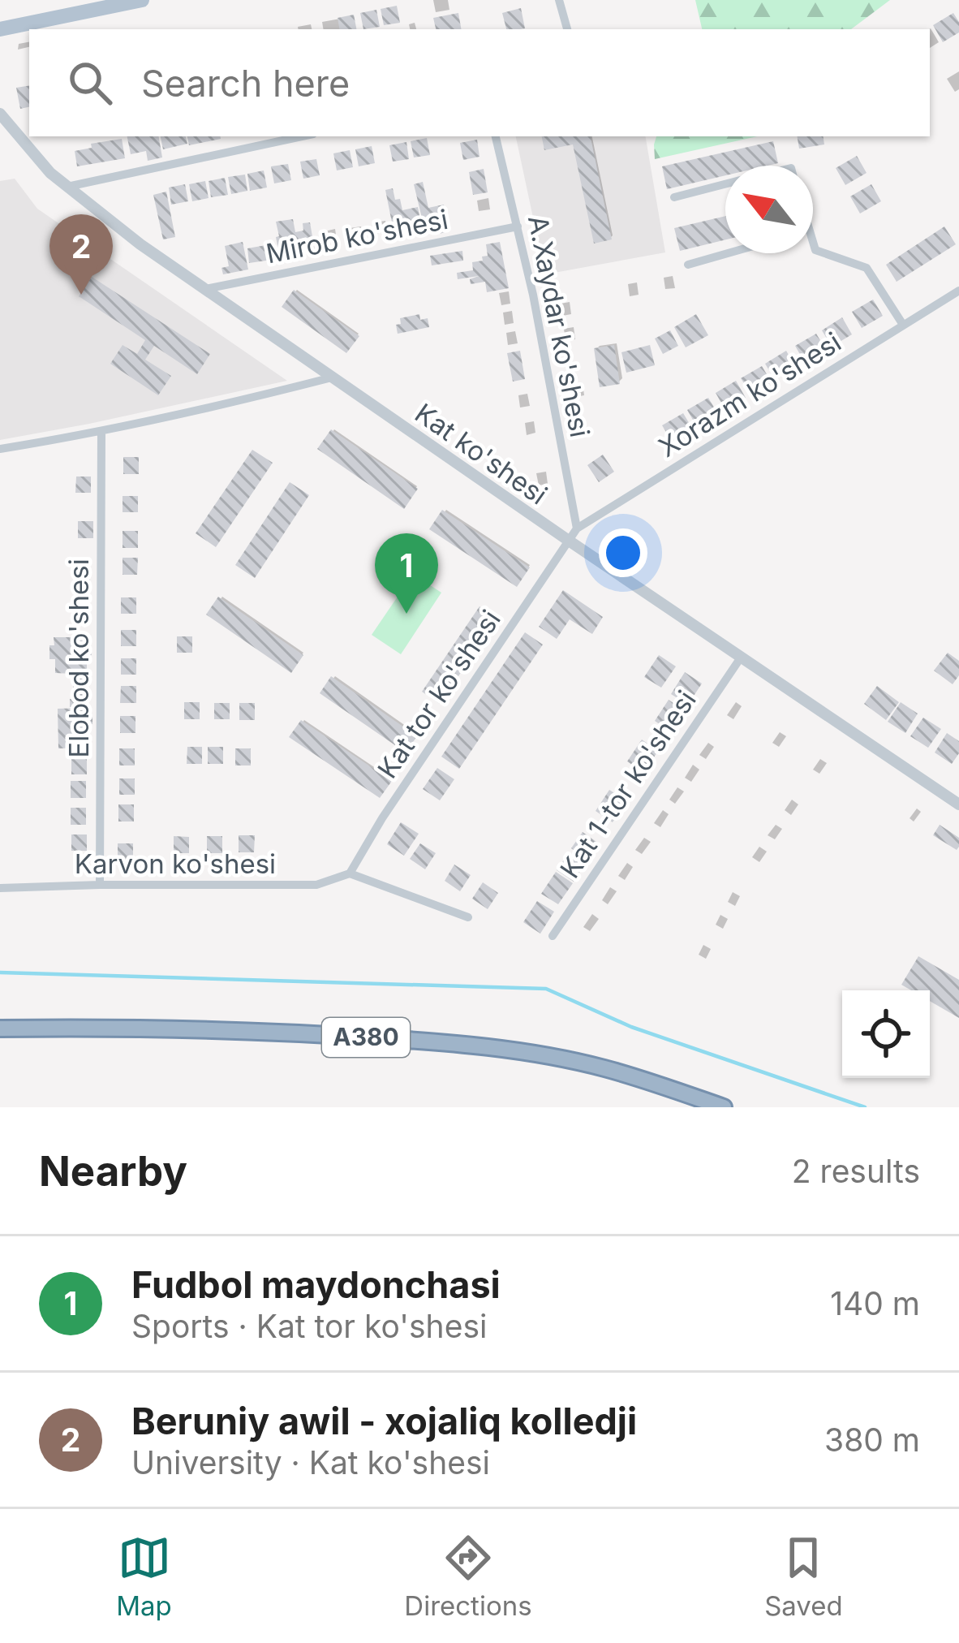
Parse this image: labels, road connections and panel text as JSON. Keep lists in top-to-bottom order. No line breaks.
{"streets":{"highway":["A380"],"street":["Mirob ko'shesi","A.Xaydar ko'shesi","Xorazm ko'shesi","Kat ko'shesi","Elobod ko'shesi","Kat tor ko'shesi","Kat 1-tor ko'shesi","Karvon ko'shesi"]},"crossings":[["Mirob ko'shesi","A.Xaydar ko'shesi"],["Mirob ko'shesi","Kat ko'shesi"],["A.Xaydar ko'shesi","Xorazm ko'shesi"],["Xorazm ko'shesi","Kat ko'shesi"],["Xorazm ko'shesi","Kat tor ko'shesi"],["Kat ko'shesi","Kat tor ko'shesi"],["Kat ko'shesi","Kat 1-tor ko'shesi"],["Elobod ko'shesi","Karvon ko'shesi"],["Kat tor ko'shesi","Karvon ko'shesi"]],"north":"top left","page":{"search":"Search here","pins":["2","1"],"heading":["Nearby","2 results"],"list":[{"mark":"1","name":"Fudbol maydonchasi","note":"Sports · Kat tor ko'shesi","value":"140 m"},{"mark":"2","name":"Beruniy awil - xojaliq kolledji","note":"University · Kat ko'shesi","value":"380 m"}],"nav":["Map","Directions","Saved"]}}
